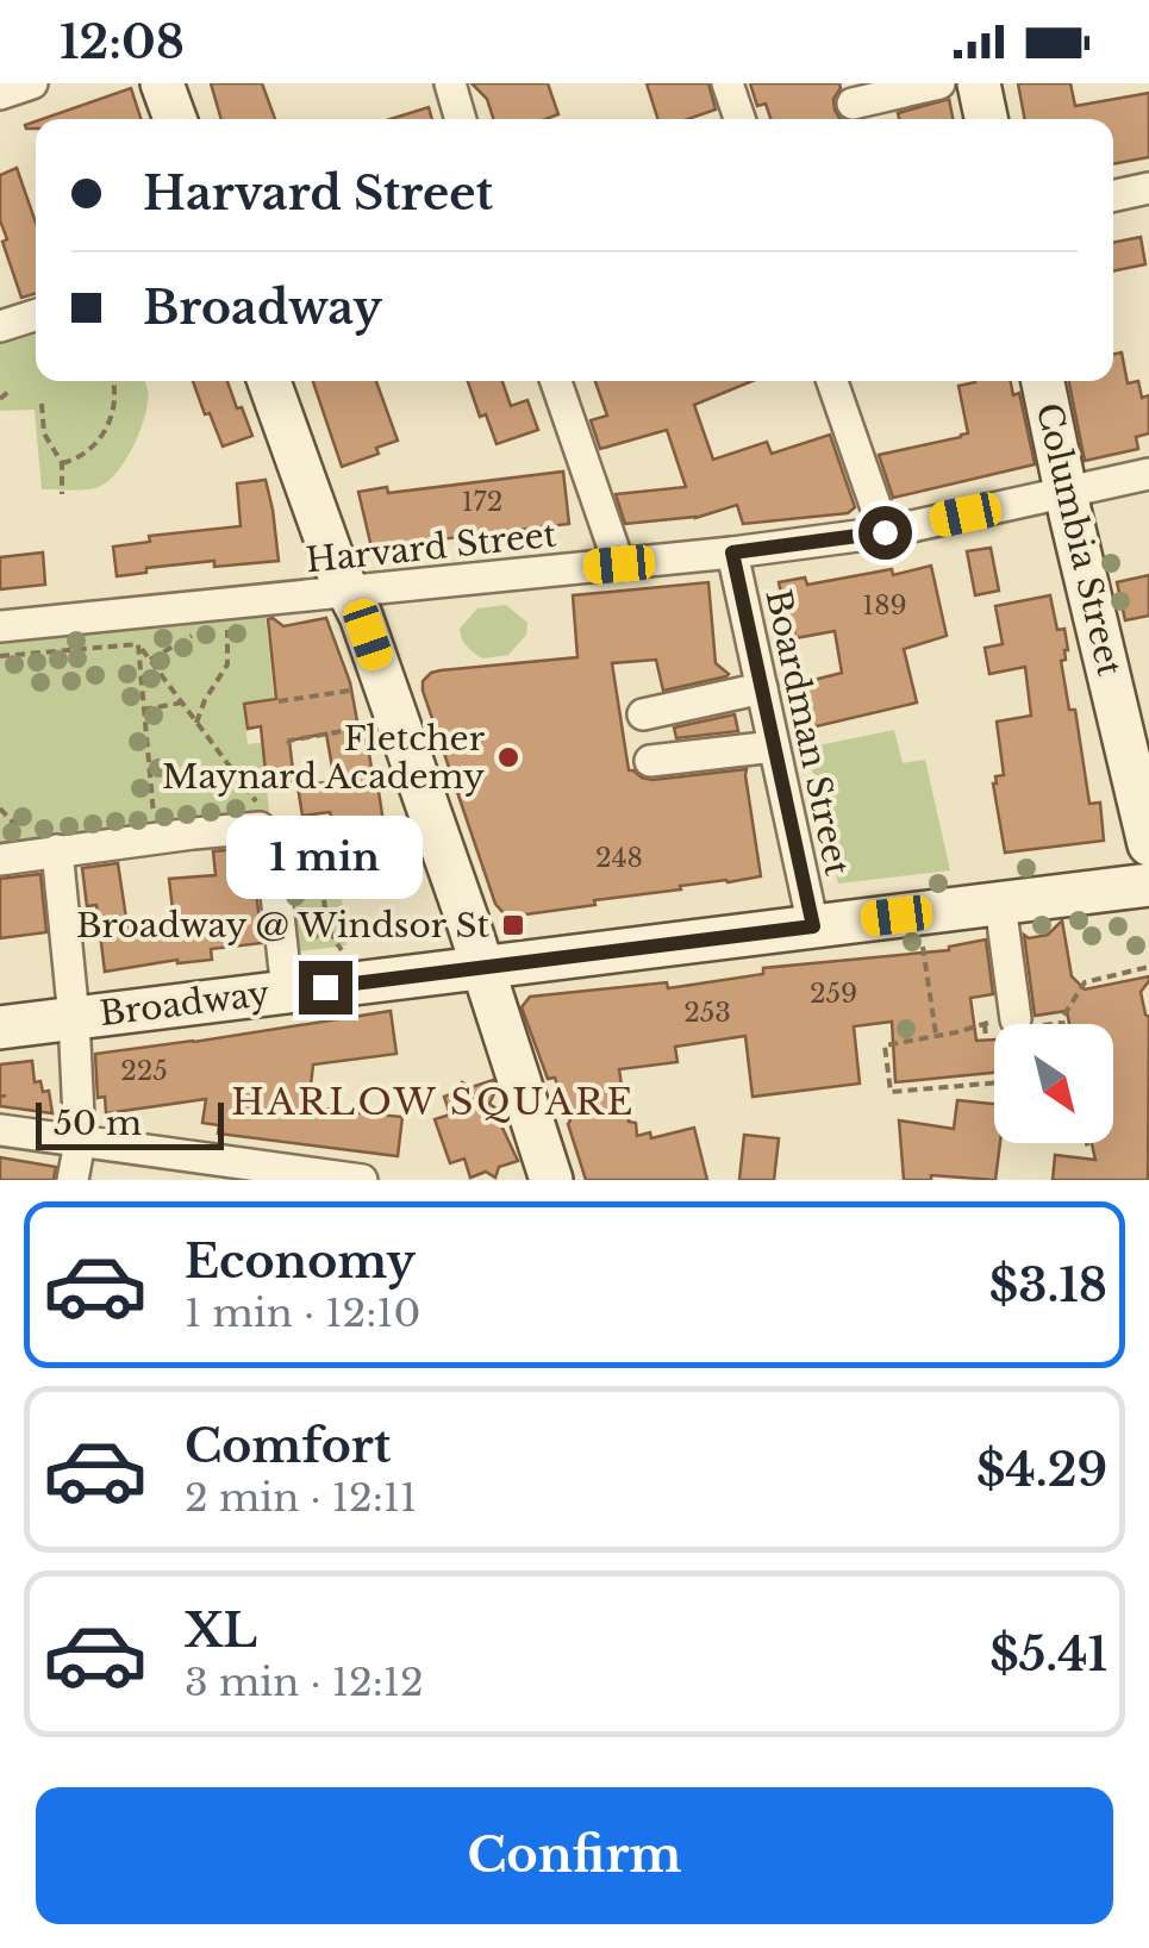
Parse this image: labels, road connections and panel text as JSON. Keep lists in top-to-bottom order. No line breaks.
{"streets":{"main road":["Columbia Street","Broadway"],"street":["Harvard Street","Boardman Street"]},"crossings":[["Columbia Street","Harvard Street"],["Harvard Street","Boardman Street"],["Boardman Street","Broadway"]],"districts":["HARLOW SQUARE"],"places":{"other":["Fletcher Maynard Academy"],"transit":["Broadway @ Windsor St"]},"house_numbers":["172","189","248","259","253","225"],"scale_bar":"50 m","north":"bottom right","page":{"status":"12:08","banner":["Harvard Street","Broadway"],"bubble":"1 min","scale":"50 m","list":[{"name":"Economy","note":"1 min · 12:10","value":"$3.18"},{"name":"Comfort","note":"2 min · 12:11","value":"$4.29"},{"name":"XL","note":"3 min · 12:12","value":"$5.41"}],"buttons":"Confirm"}}
